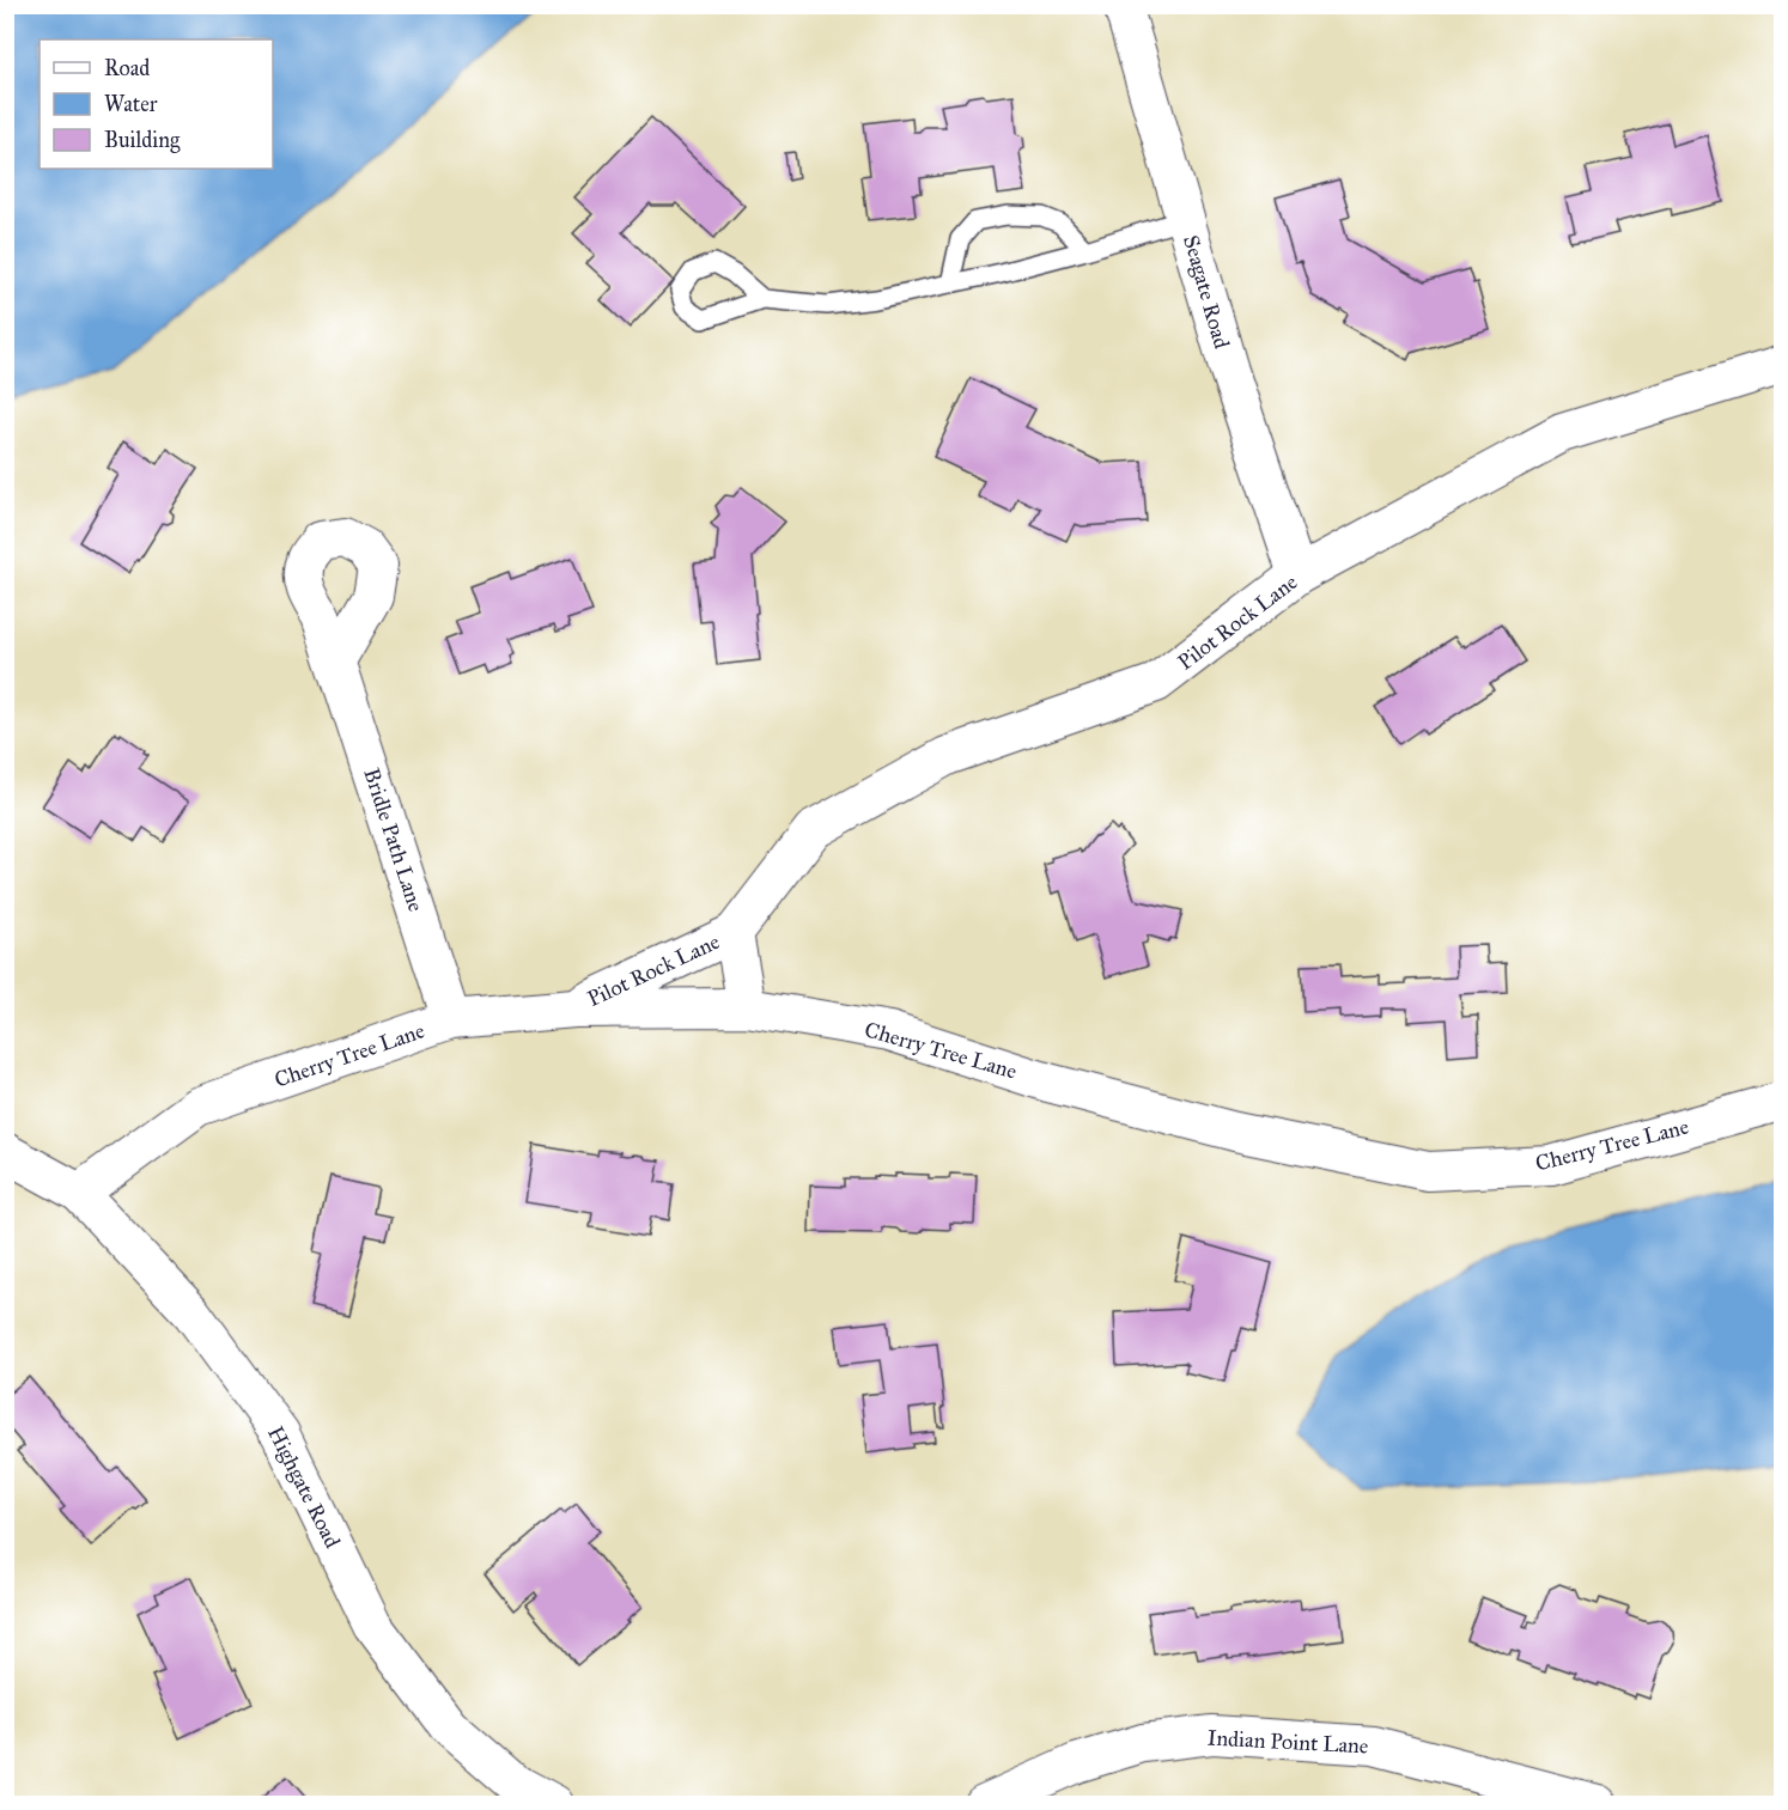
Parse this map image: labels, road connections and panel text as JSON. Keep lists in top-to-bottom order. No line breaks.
{"streets":{"street":["Seagate Road","Pilot Rock Lane","Bridle Path Lane","Cherry Tree Lane","Highgate Road","Indian Point Lane"]},"crossings":[["Seagate Road","Pilot Rock Lane"],["Pilot Rock Lane","Cherry Tree Lane"],["Bridle Path Lane","Cherry Tree Lane"],["Cherry Tree Lane","Highgate Road"]],"legend":["Road","Water","Building"]}
